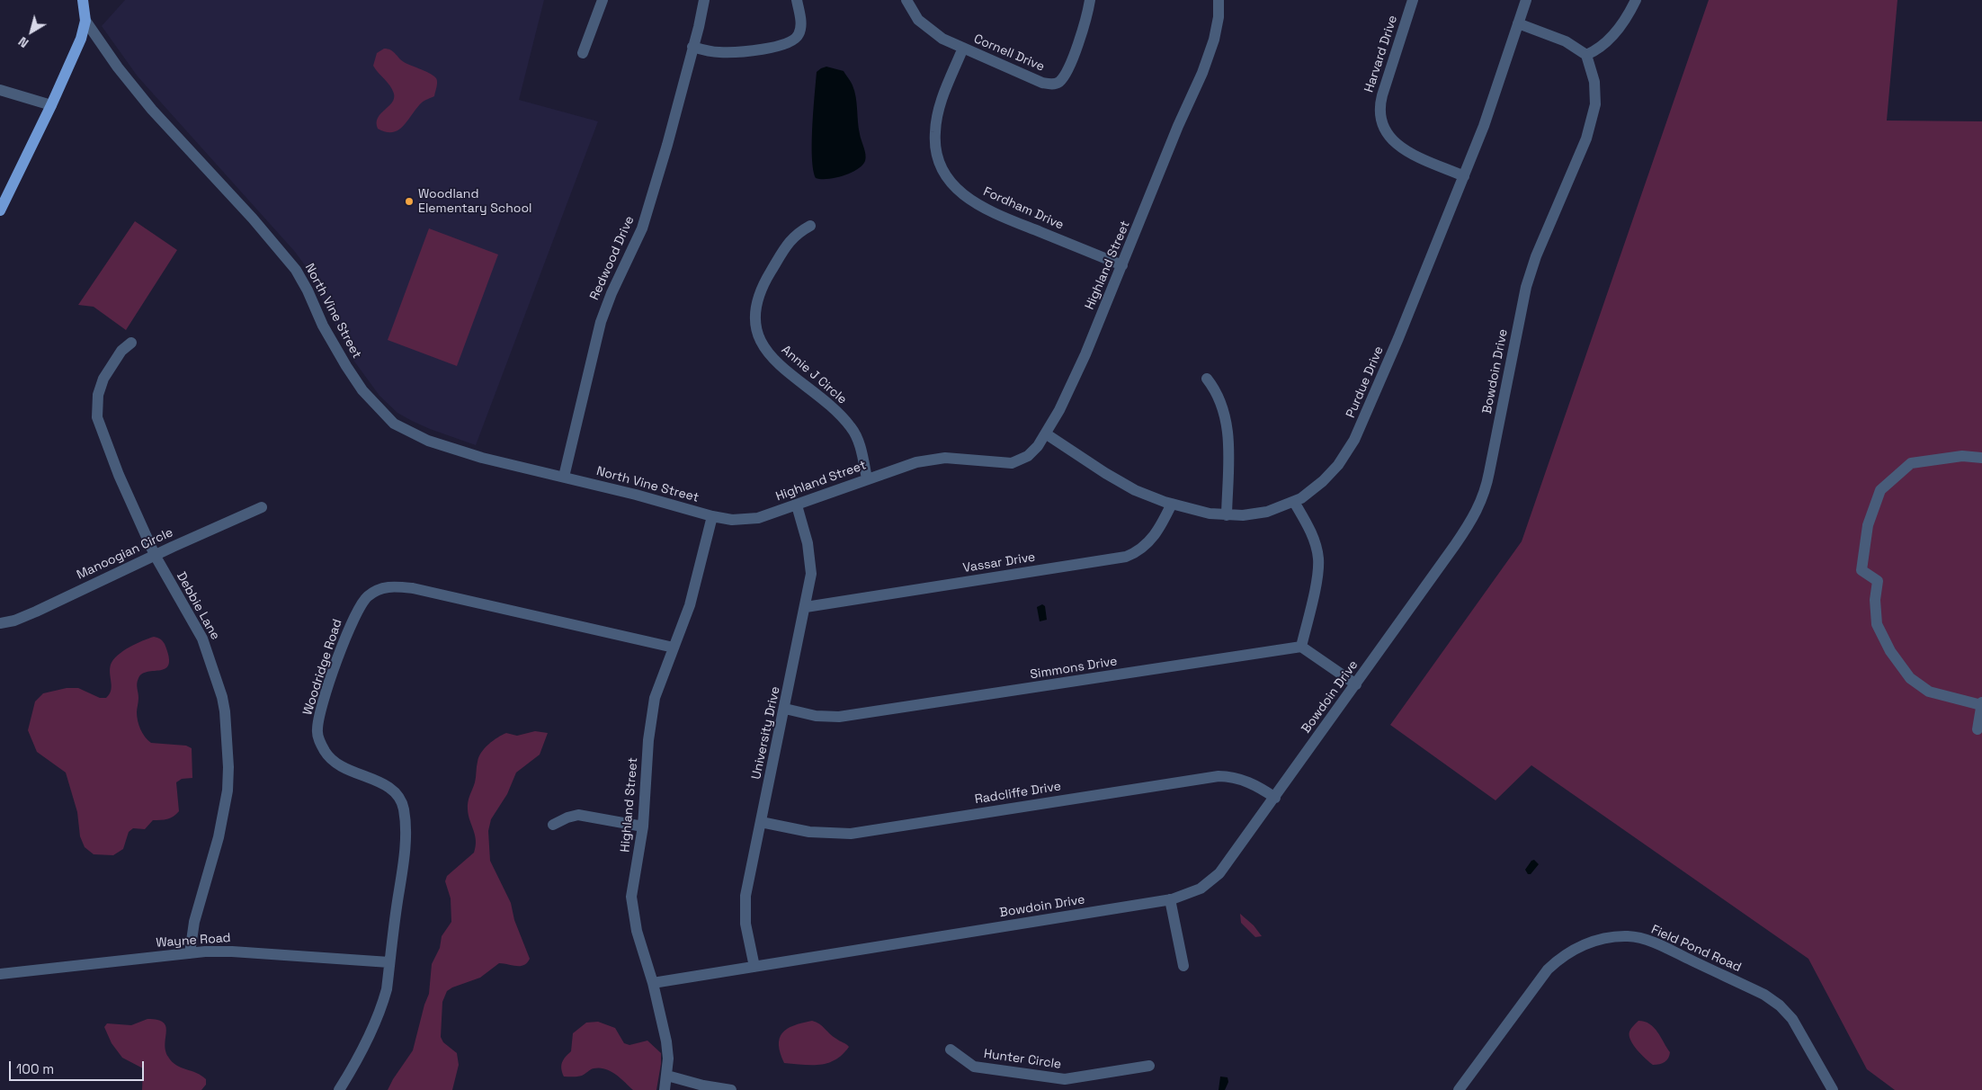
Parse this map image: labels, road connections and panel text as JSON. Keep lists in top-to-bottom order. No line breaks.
{"streets":{"street":["Cornell Drive","Harvard Drive","Fordham Drive","Redwood Drive","Highland Street","North Vine Street","Bowdoin Drive","Annie J Circle","Purdue Drive","Manoogian Circle","Vassar Drive","Debbie Lane","Woodridge Road","Simmons Drive","University Drive","Radcliffe Drive","Wayne Road","Field Pond Road","Hunter Circle"]},"crossings":[["Cornell Drive","Fordham Drive"],["Harvard Drive","Purdue Drive"],["Fordham Drive","Highland Street"],["Redwood Drive","North Vine Street"],["Highland Street","North Vine Street"],["Highland Street","Bowdoin Drive"],["Highland Street","Annie J Circle"],["Highland Street","Purdue Drive"],["Highland Street","Woodridge Road"],["Highland Street","University Drive"],["Bowdoin Drive","University Drive"],["Bowdoin Drive","Radcliffe Drive"],["Purdue Drive","Vassar Drive"],["Manoogian Circle","Debbie Lane"],["Vassar Drive","University Drive"],["Debbie Lane","Wayne Road"],["Woodridge Road","Wayne Road"],["Simmons Drive","University Drive"],["University Drive","Radcliffe Drive"]],"places":["Woodland Elementary School"],"scale_bar":"100 m","north":"bottom left"}
